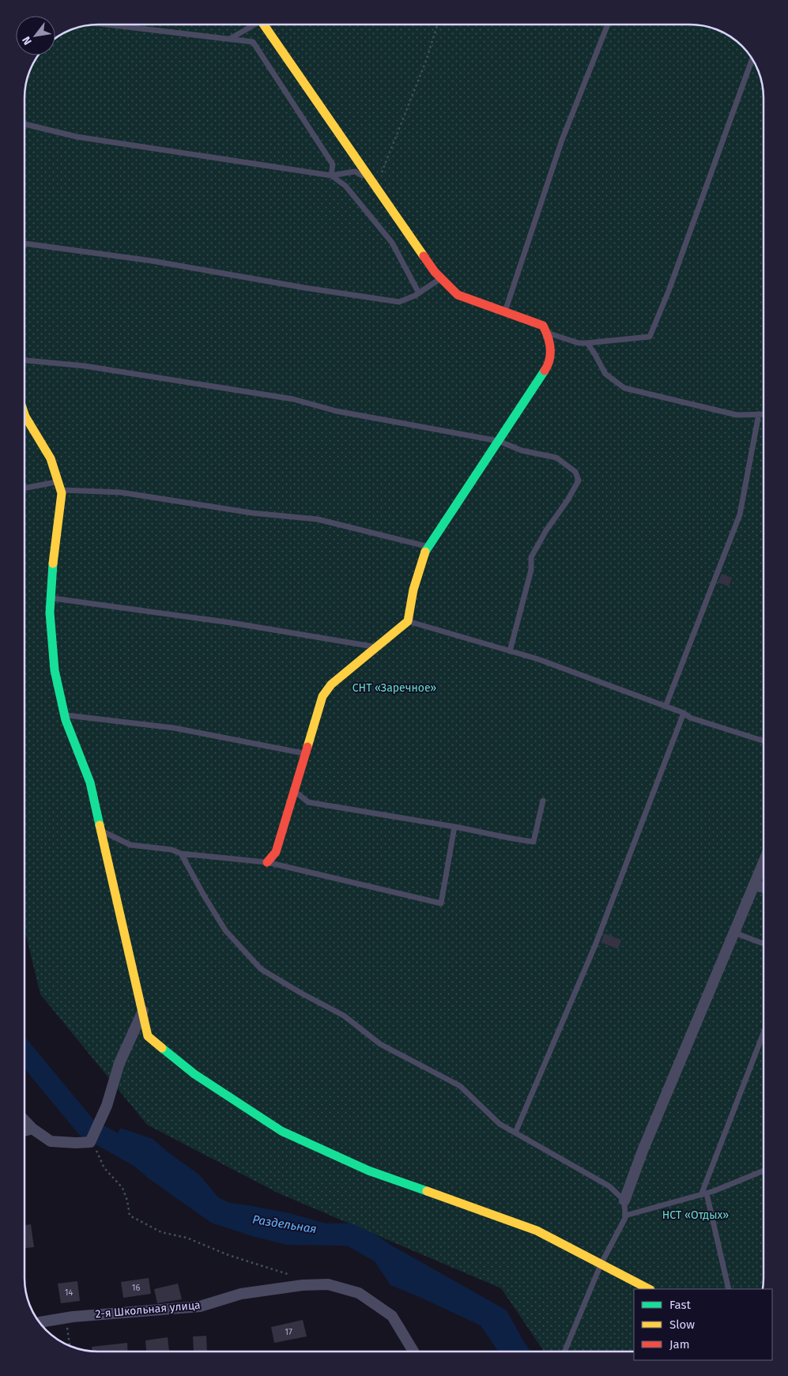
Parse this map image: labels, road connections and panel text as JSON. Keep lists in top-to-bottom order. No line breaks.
{"streets":{"street":["2-я Школьная улица"]},"water":["Раздельная"],"parks":["СНТ «Заречное»","НСТ «Отдых»"],"house_numbers":["16","14","17"],"legend":["Fast","Slow","Jam"],"north":"bottom left"}
